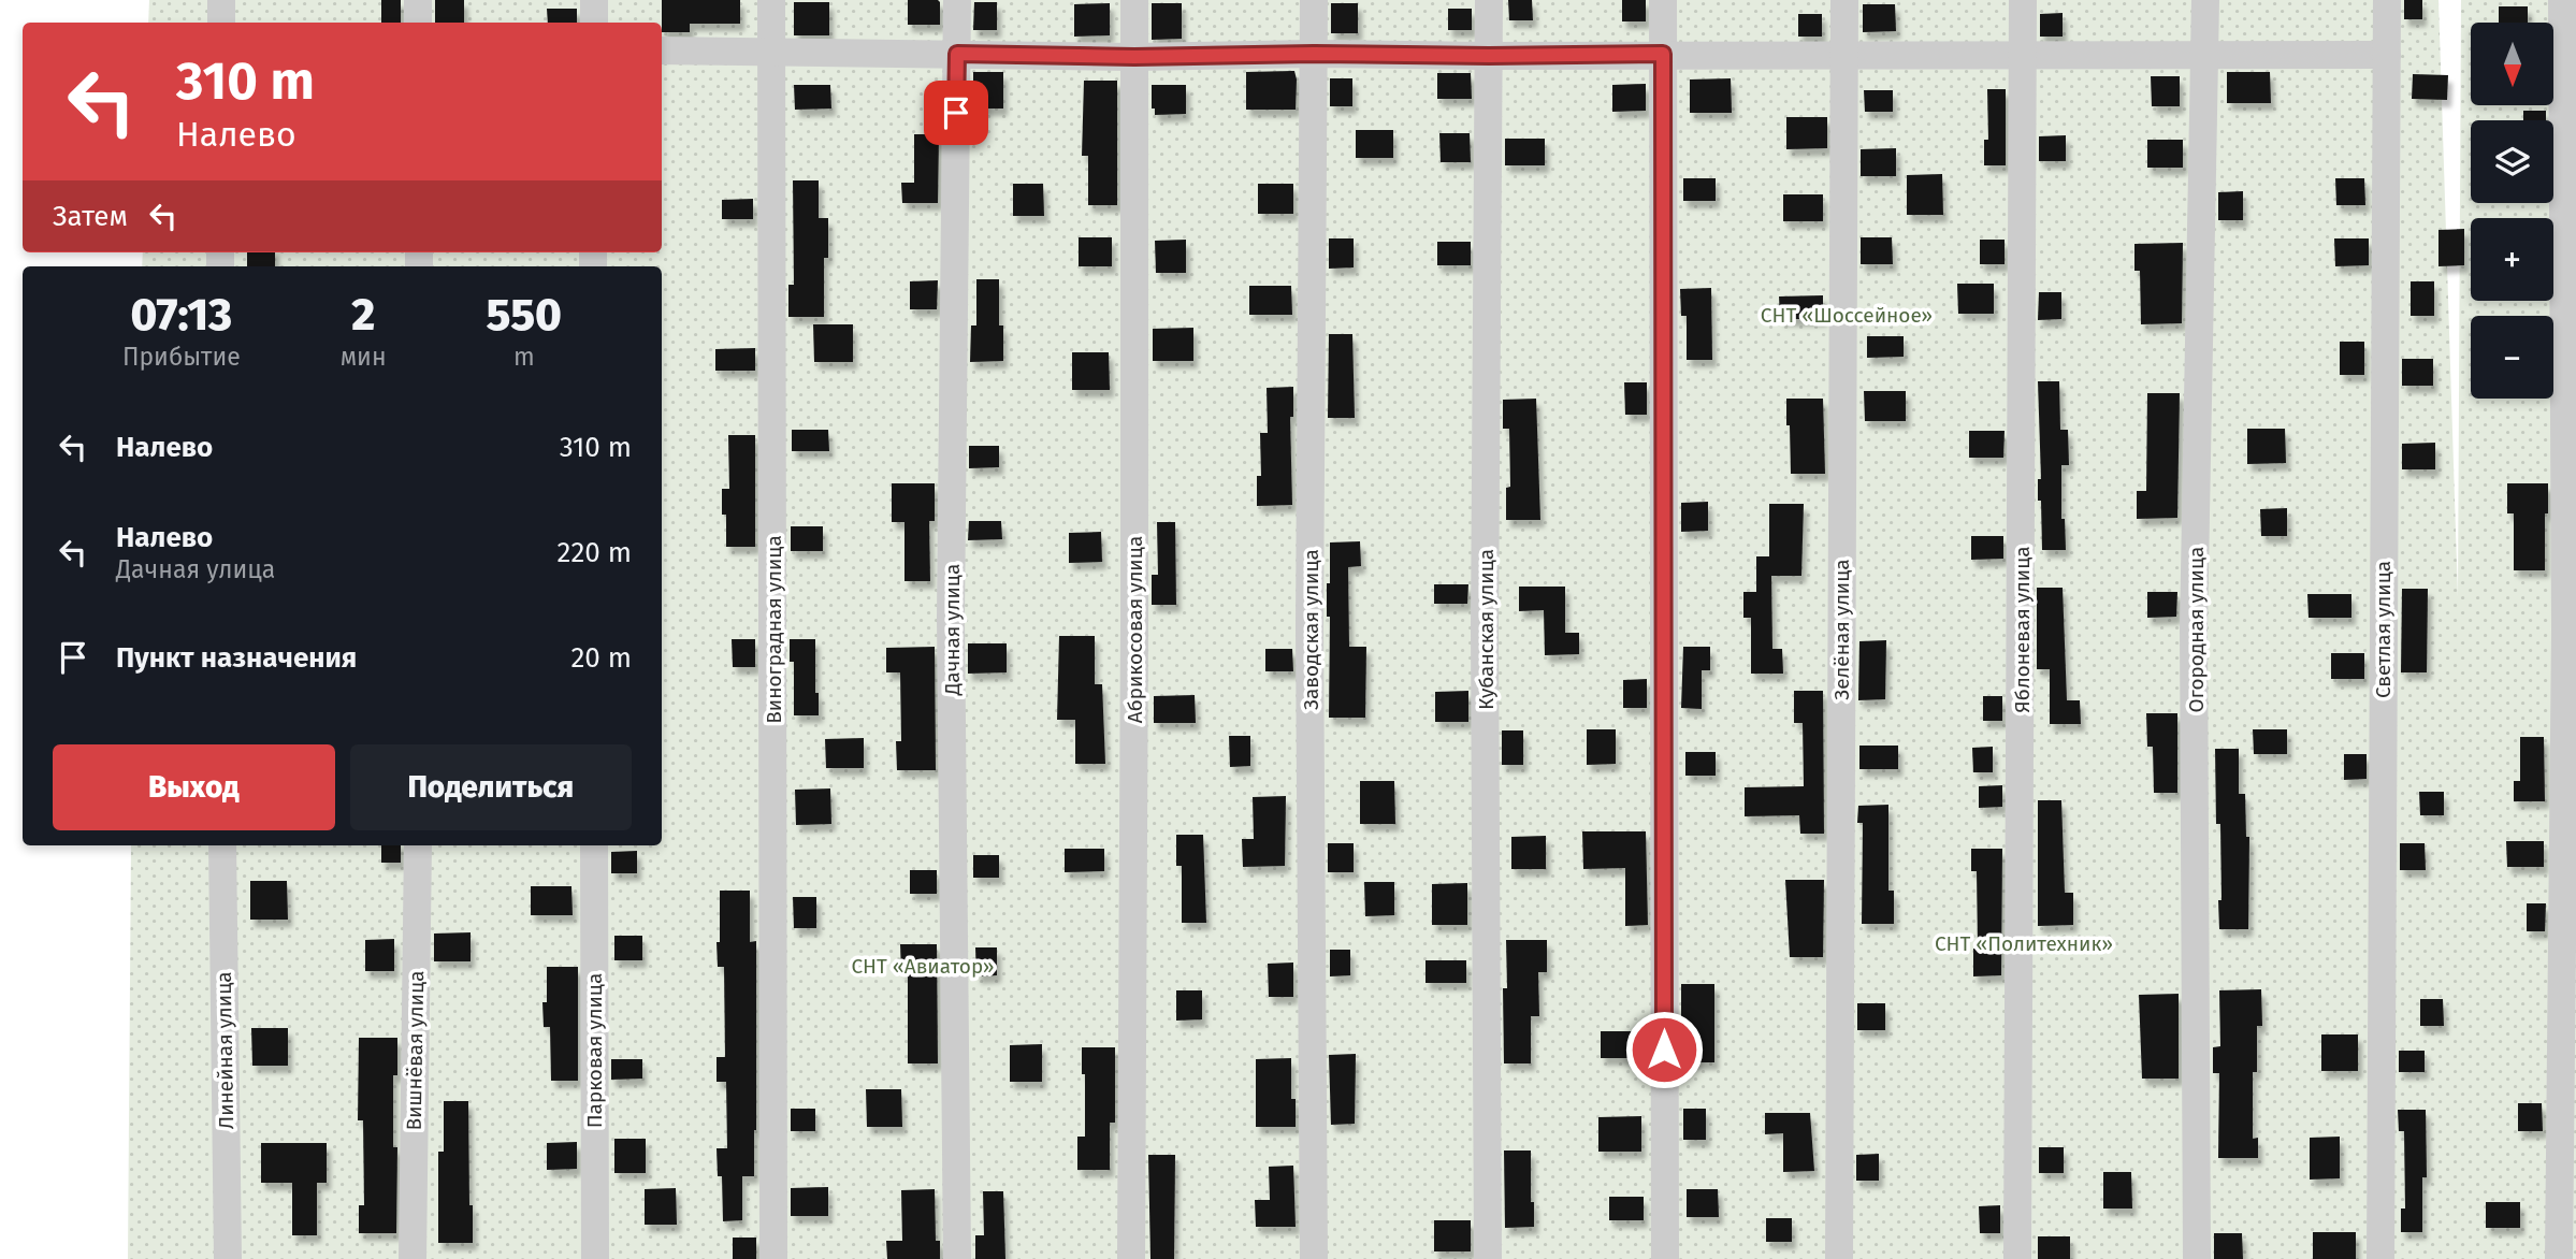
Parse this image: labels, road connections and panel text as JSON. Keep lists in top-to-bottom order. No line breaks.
{"streets":{"street":["Виноградная улица","Дачная улица","Абрикосовая улица","Заводская улица","Кубанская улица","Зелёная улица","Яблоневая улица","Огородная улица","Светлая улица","Линейная улица","Вишнёвая улица","Парковая улица"]},"parks":["СНТ «Шоссейное»","СНТ «Политехник»","СНТ «Авиатор»"],"north":"bottom","page":{"map_buttons":["+","−"],"turn":["310 m","Налево"],"then":"Затем","eta":["07:13","Прибытие","2","мин","550","m"],"list":[{"name":"Налево","value":"310 m"},{"name":"Налево","note":"Дачная улица","value":"220 m"},{"name":"Пункт назначения","value":"20 m"}],"buttons":["Выход","Поделиться"]}}
